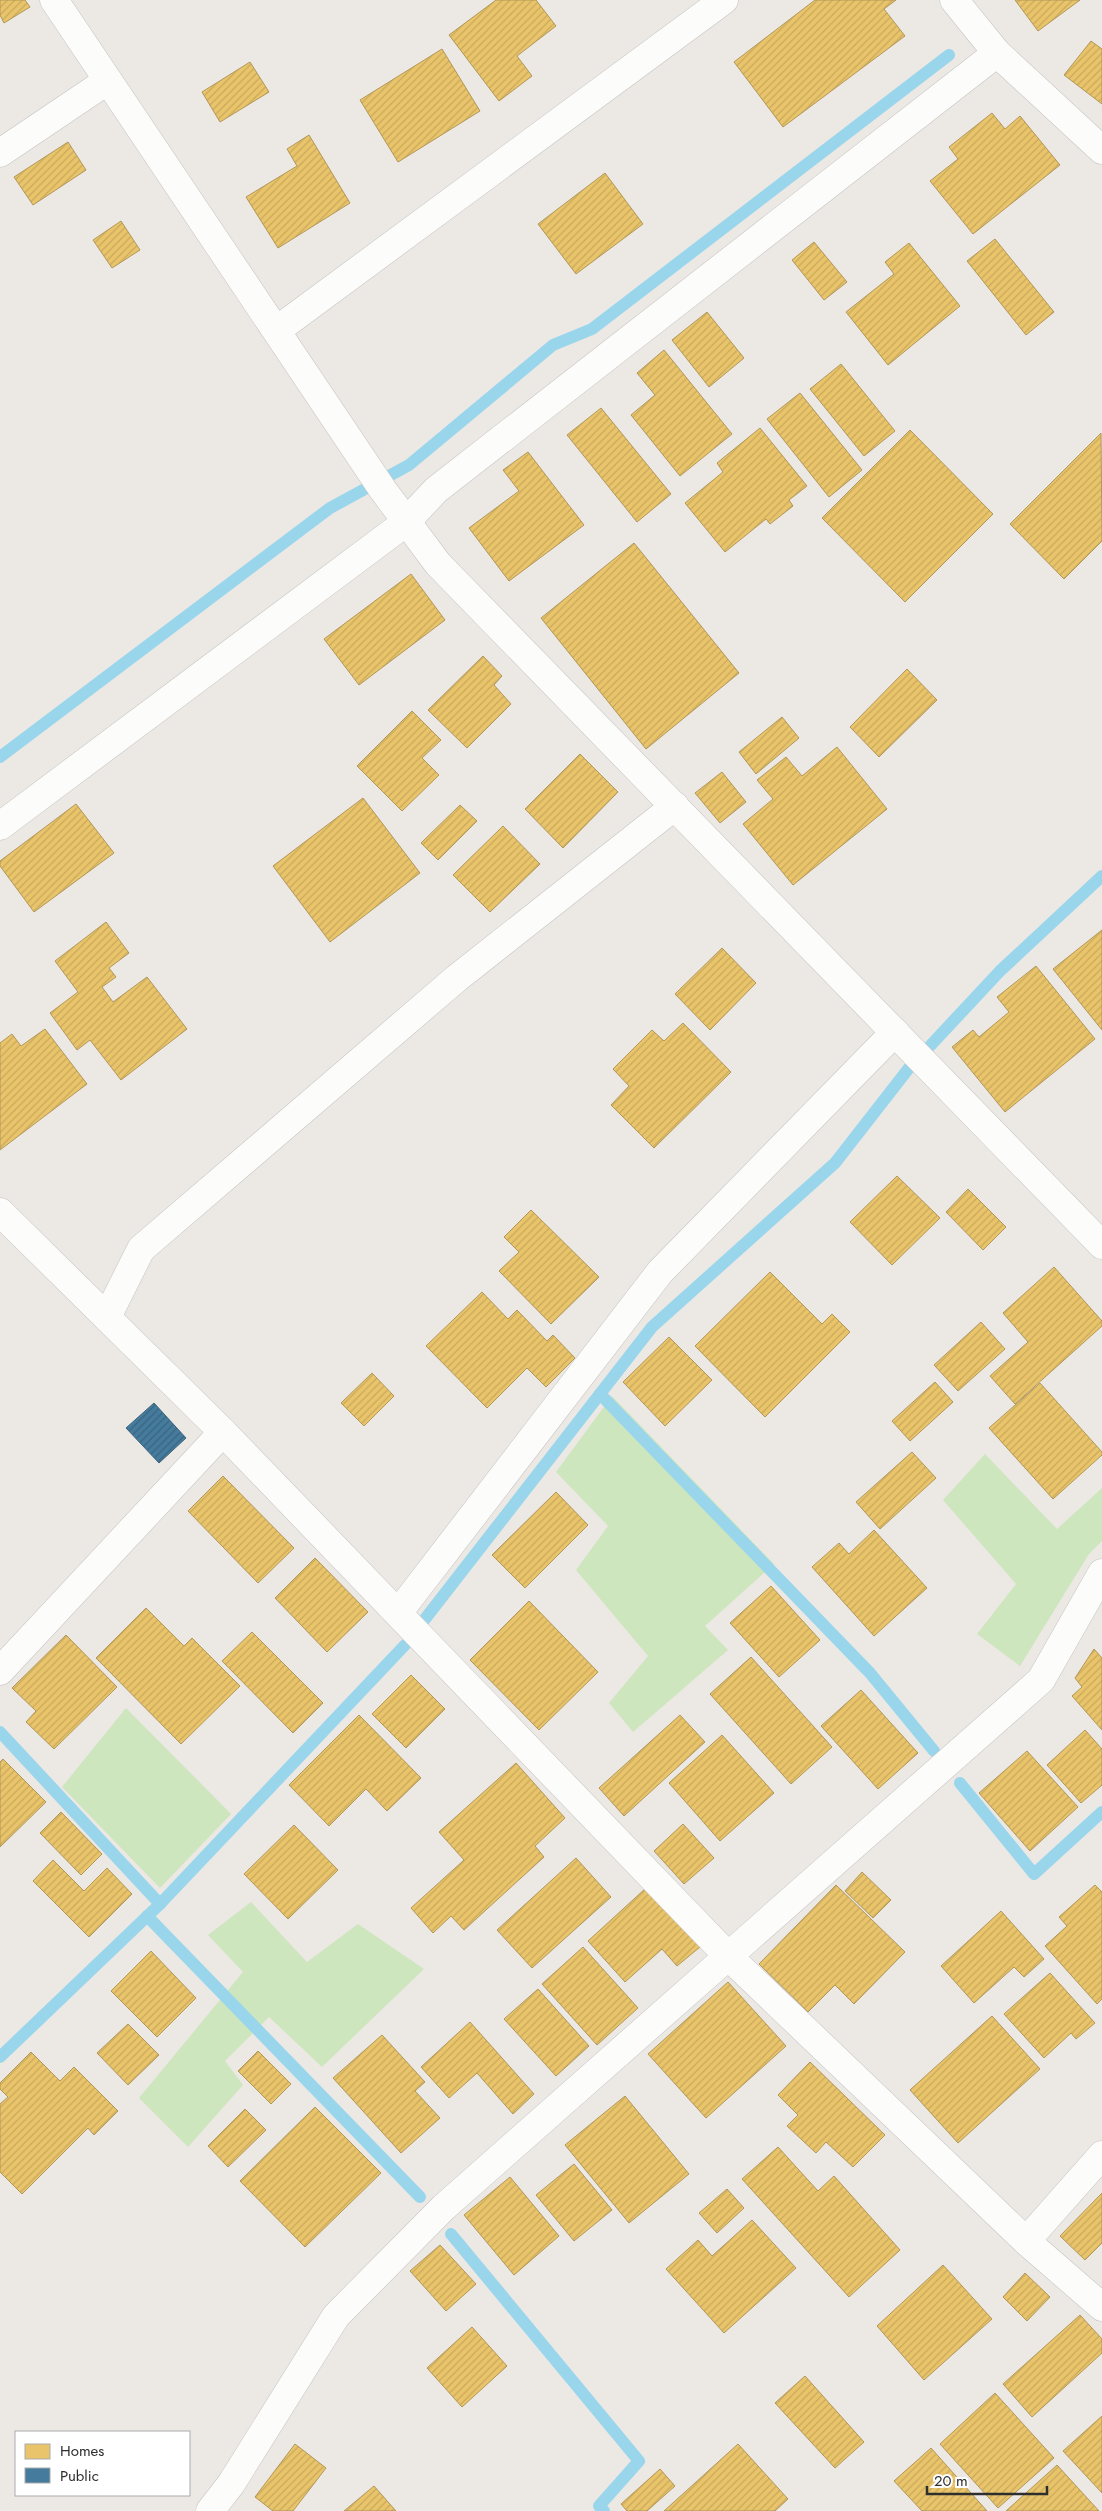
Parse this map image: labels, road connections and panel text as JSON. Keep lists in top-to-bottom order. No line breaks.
{"legend":["Homes","Public"],"scale_bar":"20 m"}
